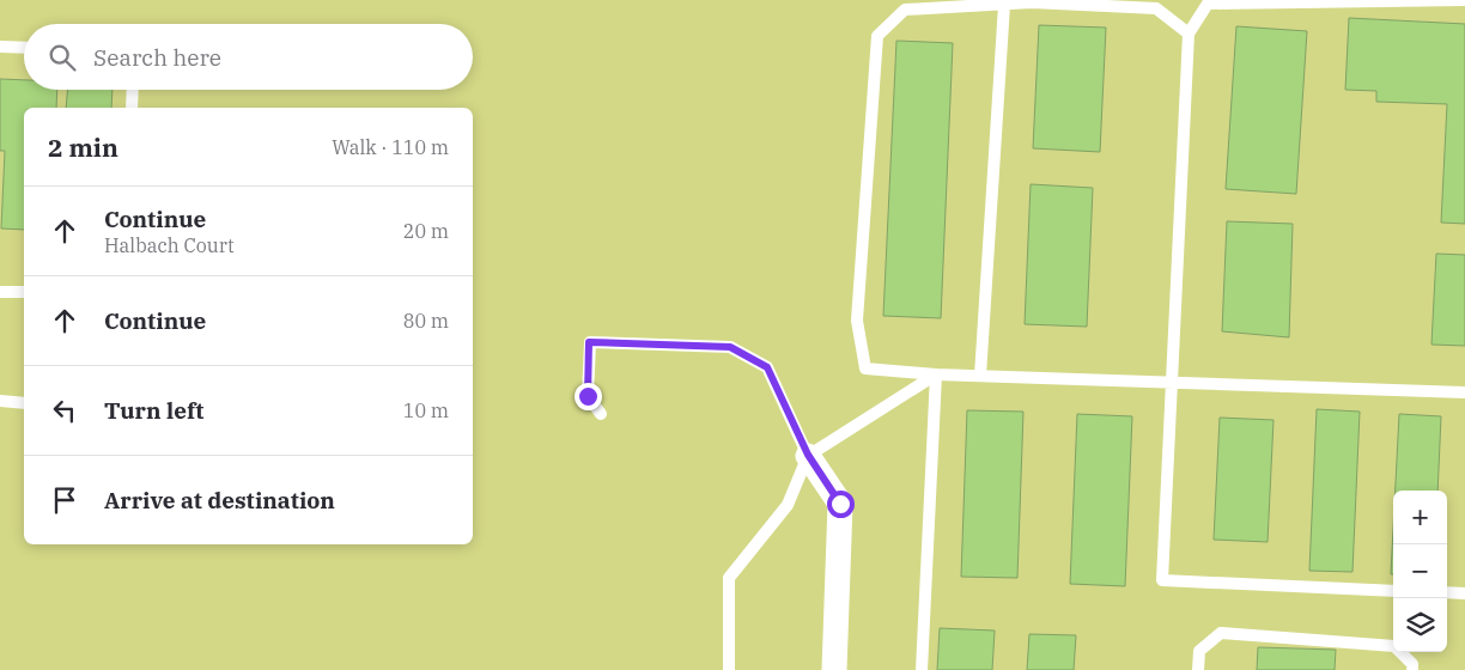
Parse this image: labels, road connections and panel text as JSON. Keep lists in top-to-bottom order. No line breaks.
{"page":{"search":"Search here","heading":["2 min","Walk · 110 m"],"list":[["Continue","Halbach Court","20 m"],["Continue","80 m"],["Turn left","10 m"],"Arrive at destination"],"map_buttons":["+","−"]}}
